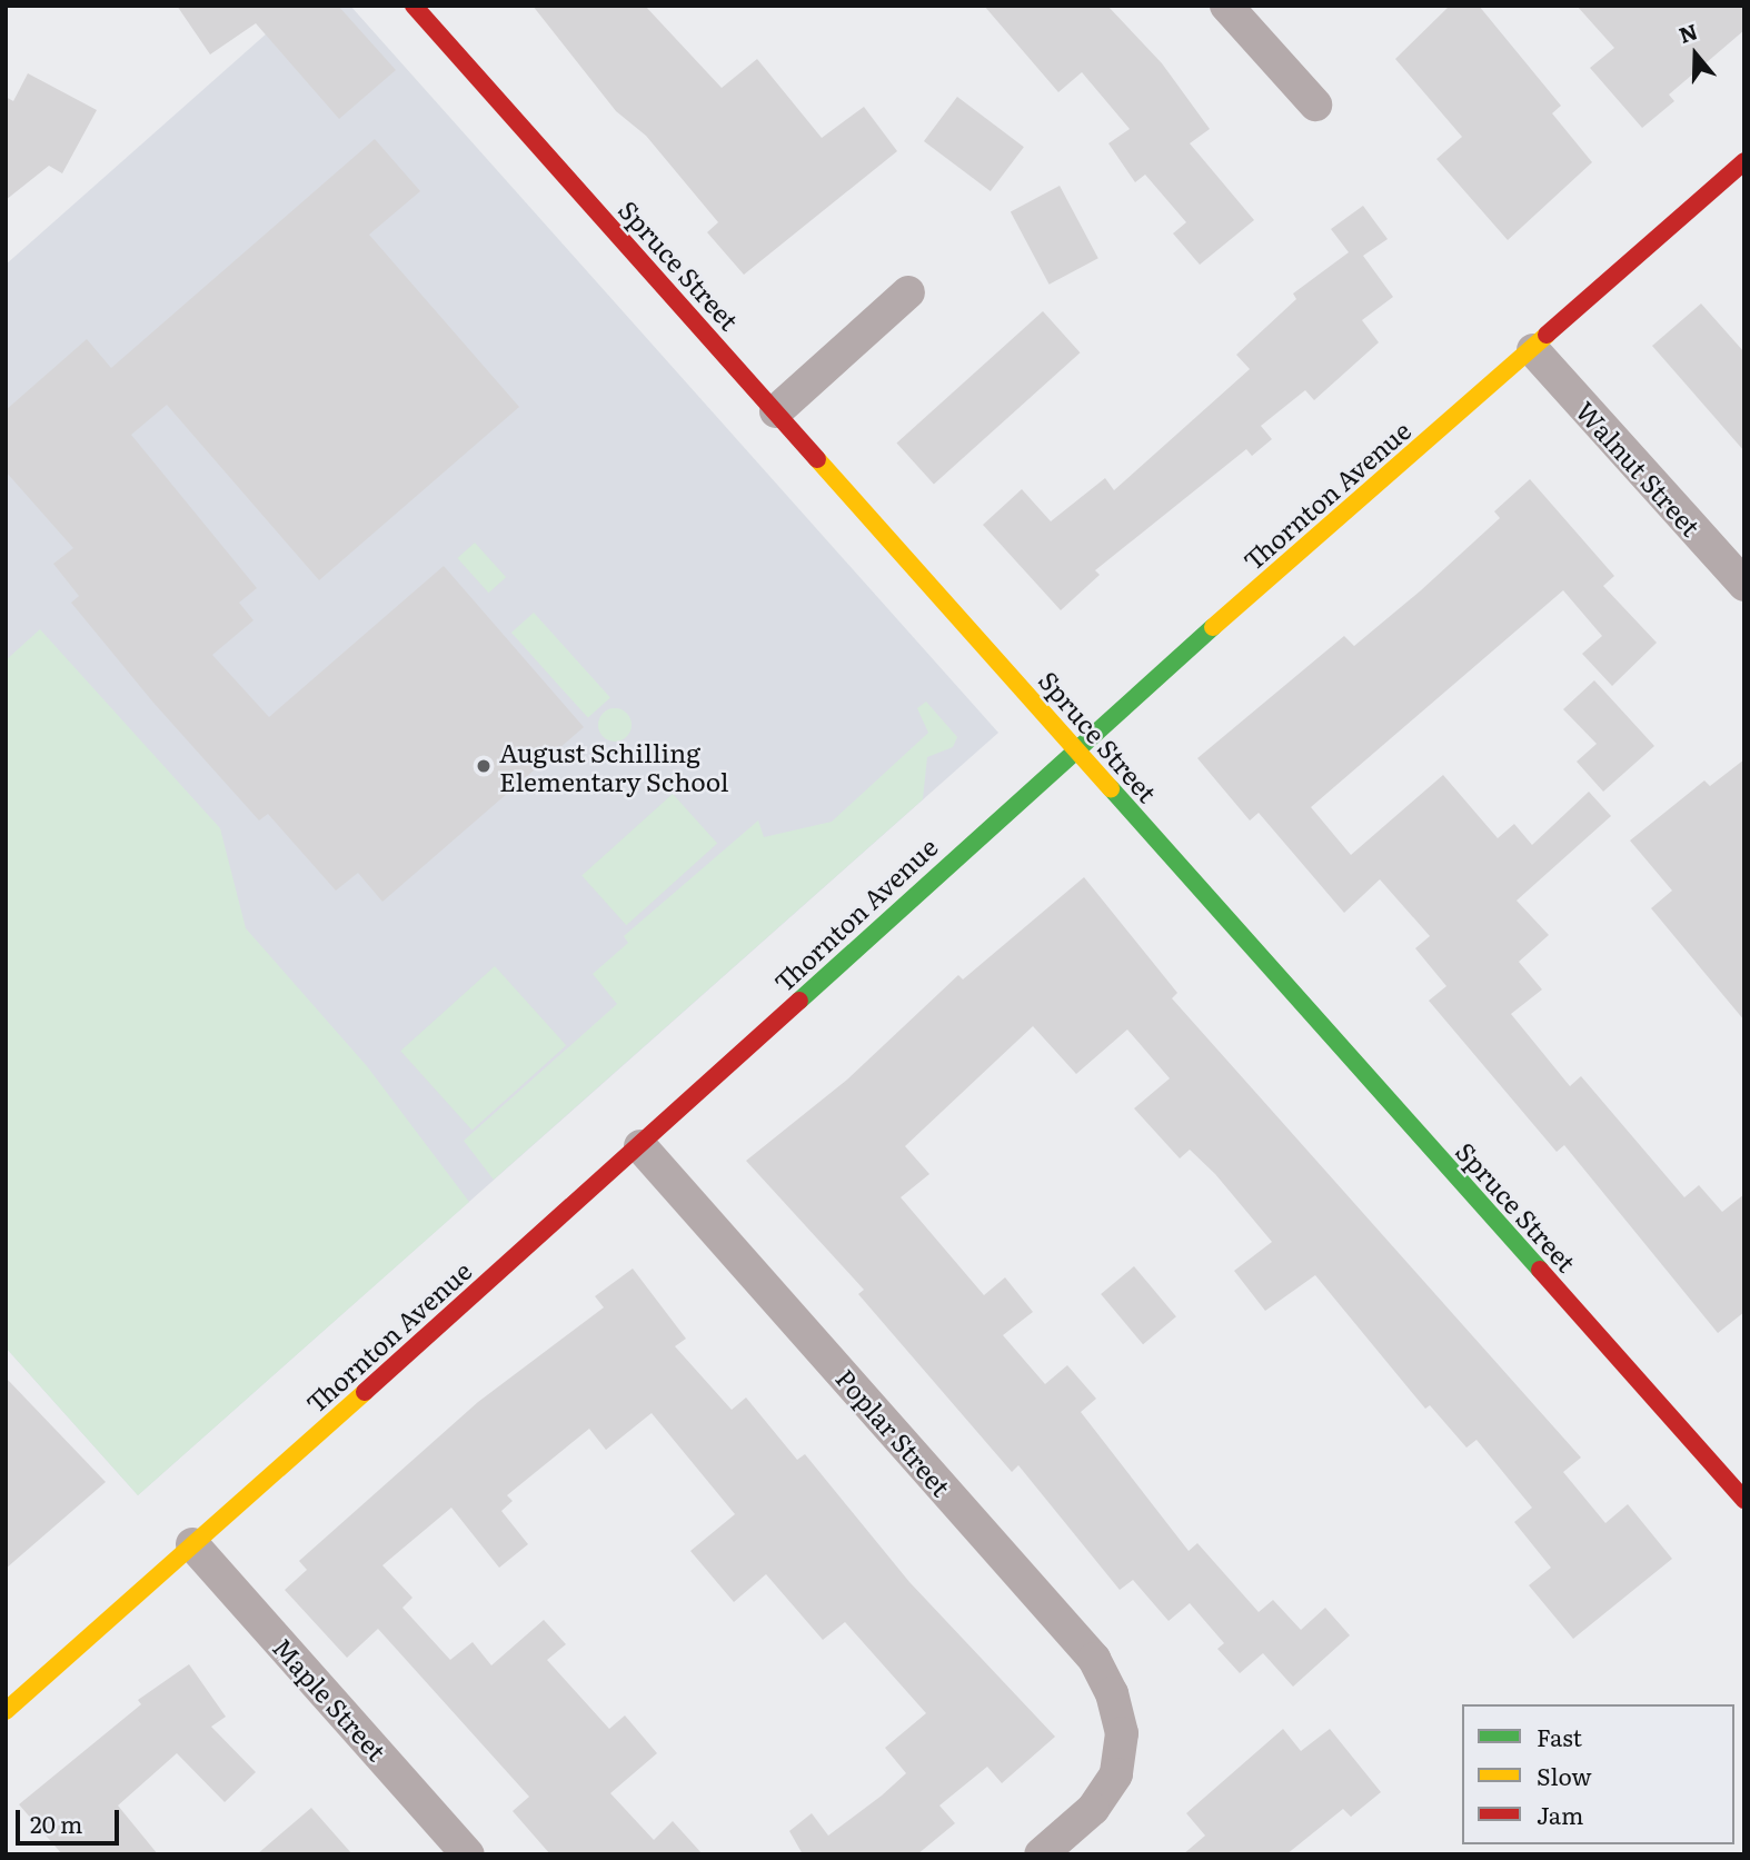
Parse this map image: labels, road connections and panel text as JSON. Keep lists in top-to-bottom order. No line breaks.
{"streets":{"main road":["Spruce Street","Thornton Avenue"],"street":["Walnut Street","Poplar Street","Maple Street"]},"crossings":[["Spruce Street","Thornton Avenue"],["Walnut Street","Thornton Avenue"],["Thornton Avenue","Poplar Street"],["Thornton Avenue","Maple Street"]],"places":["August Schilling Elementary School"],"legend":["Fast","Slow","Jam"],"scale_bar":"20 m","north":"top"}
